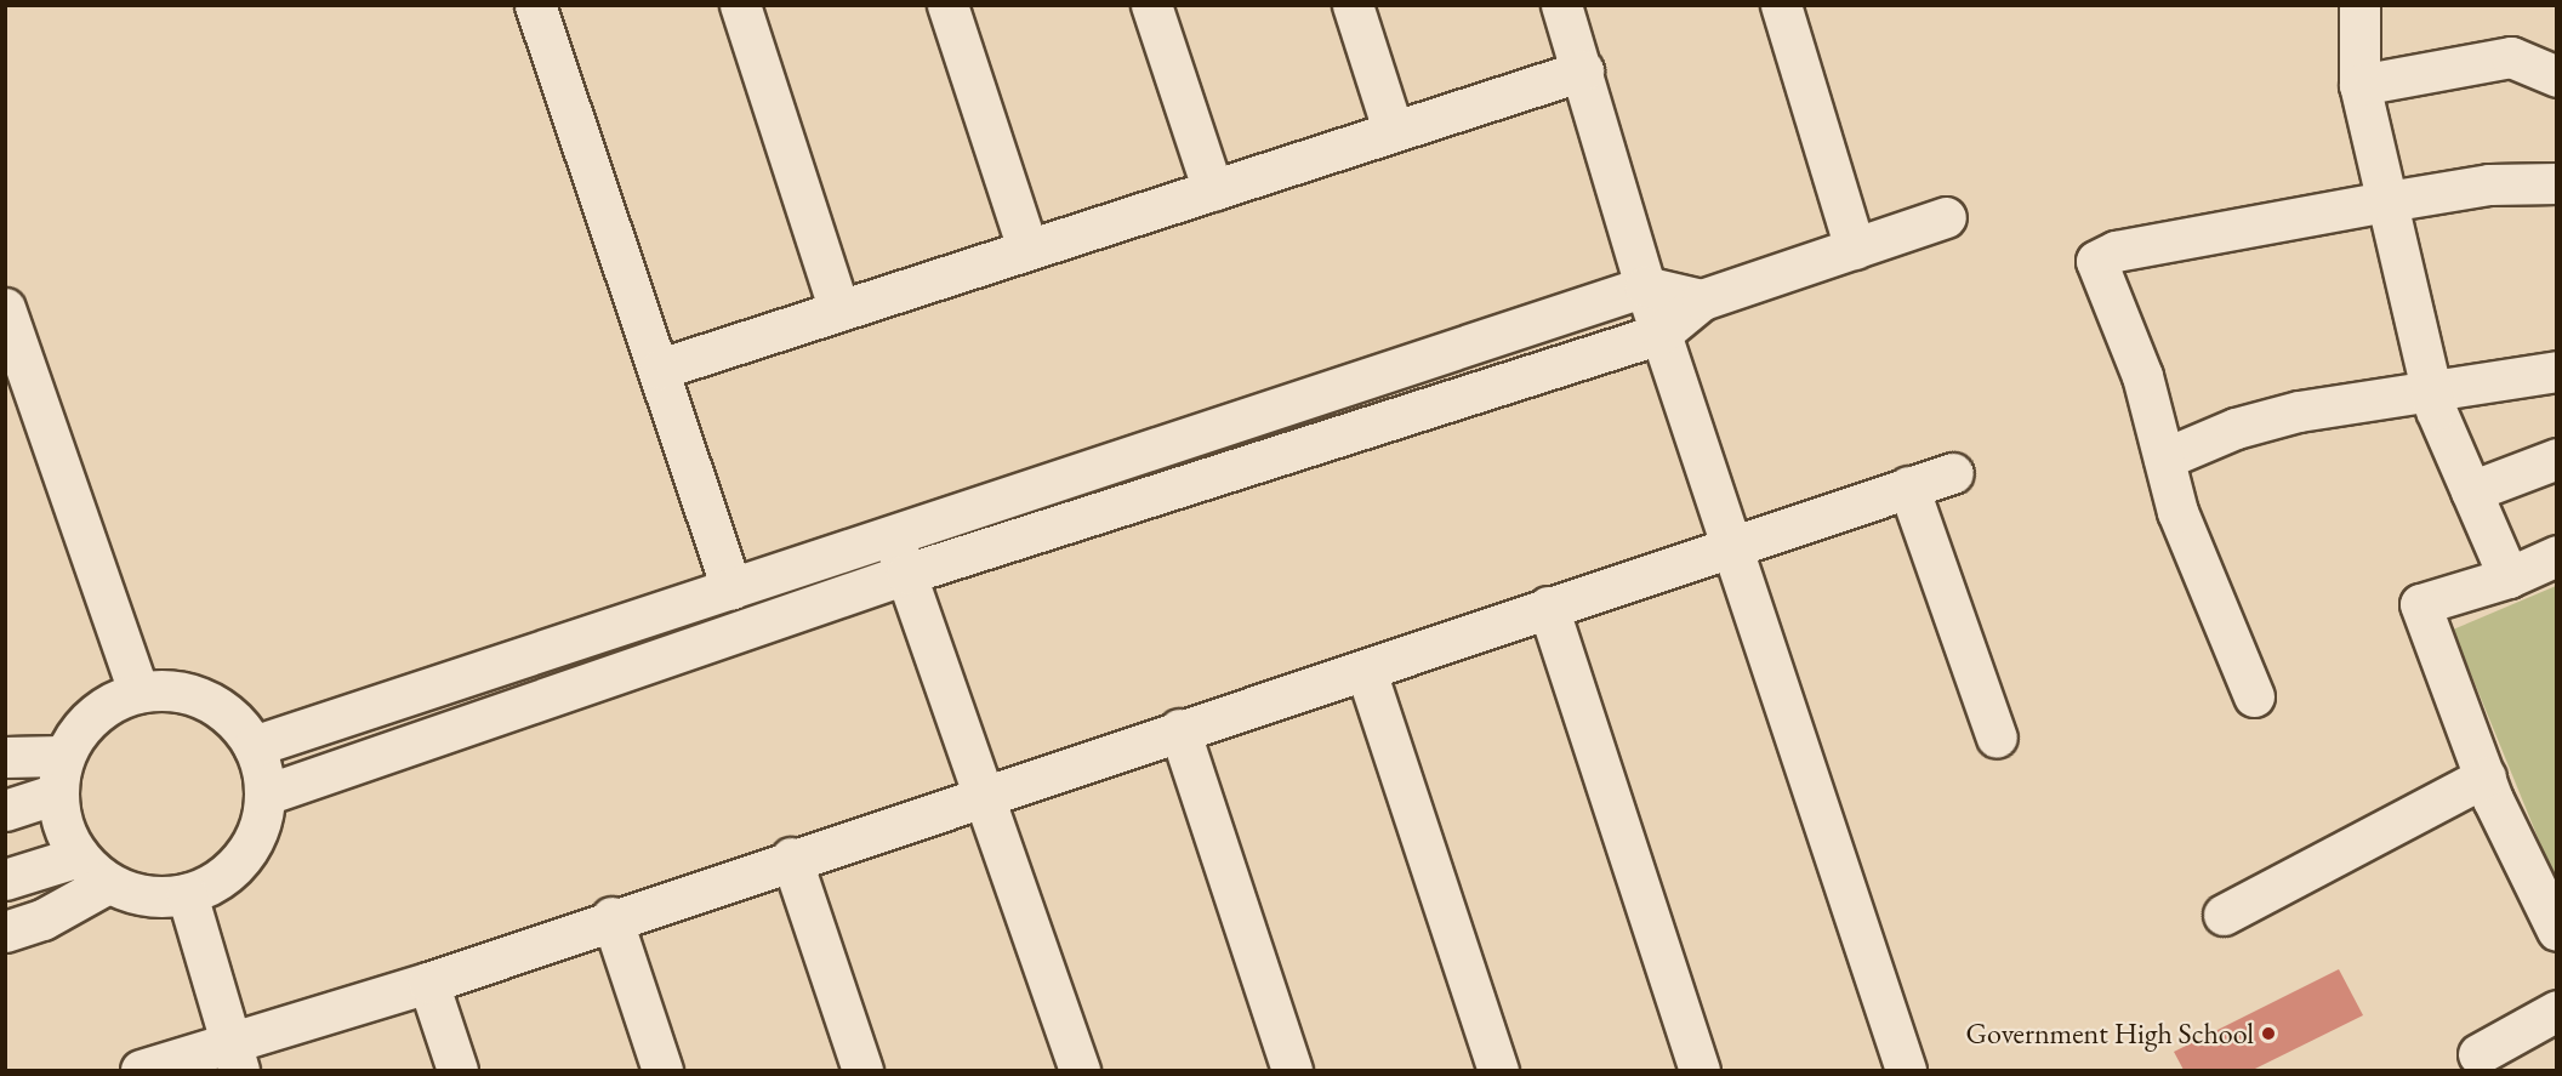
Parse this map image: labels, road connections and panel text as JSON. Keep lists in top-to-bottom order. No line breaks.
{"places":["Government High School"]}
